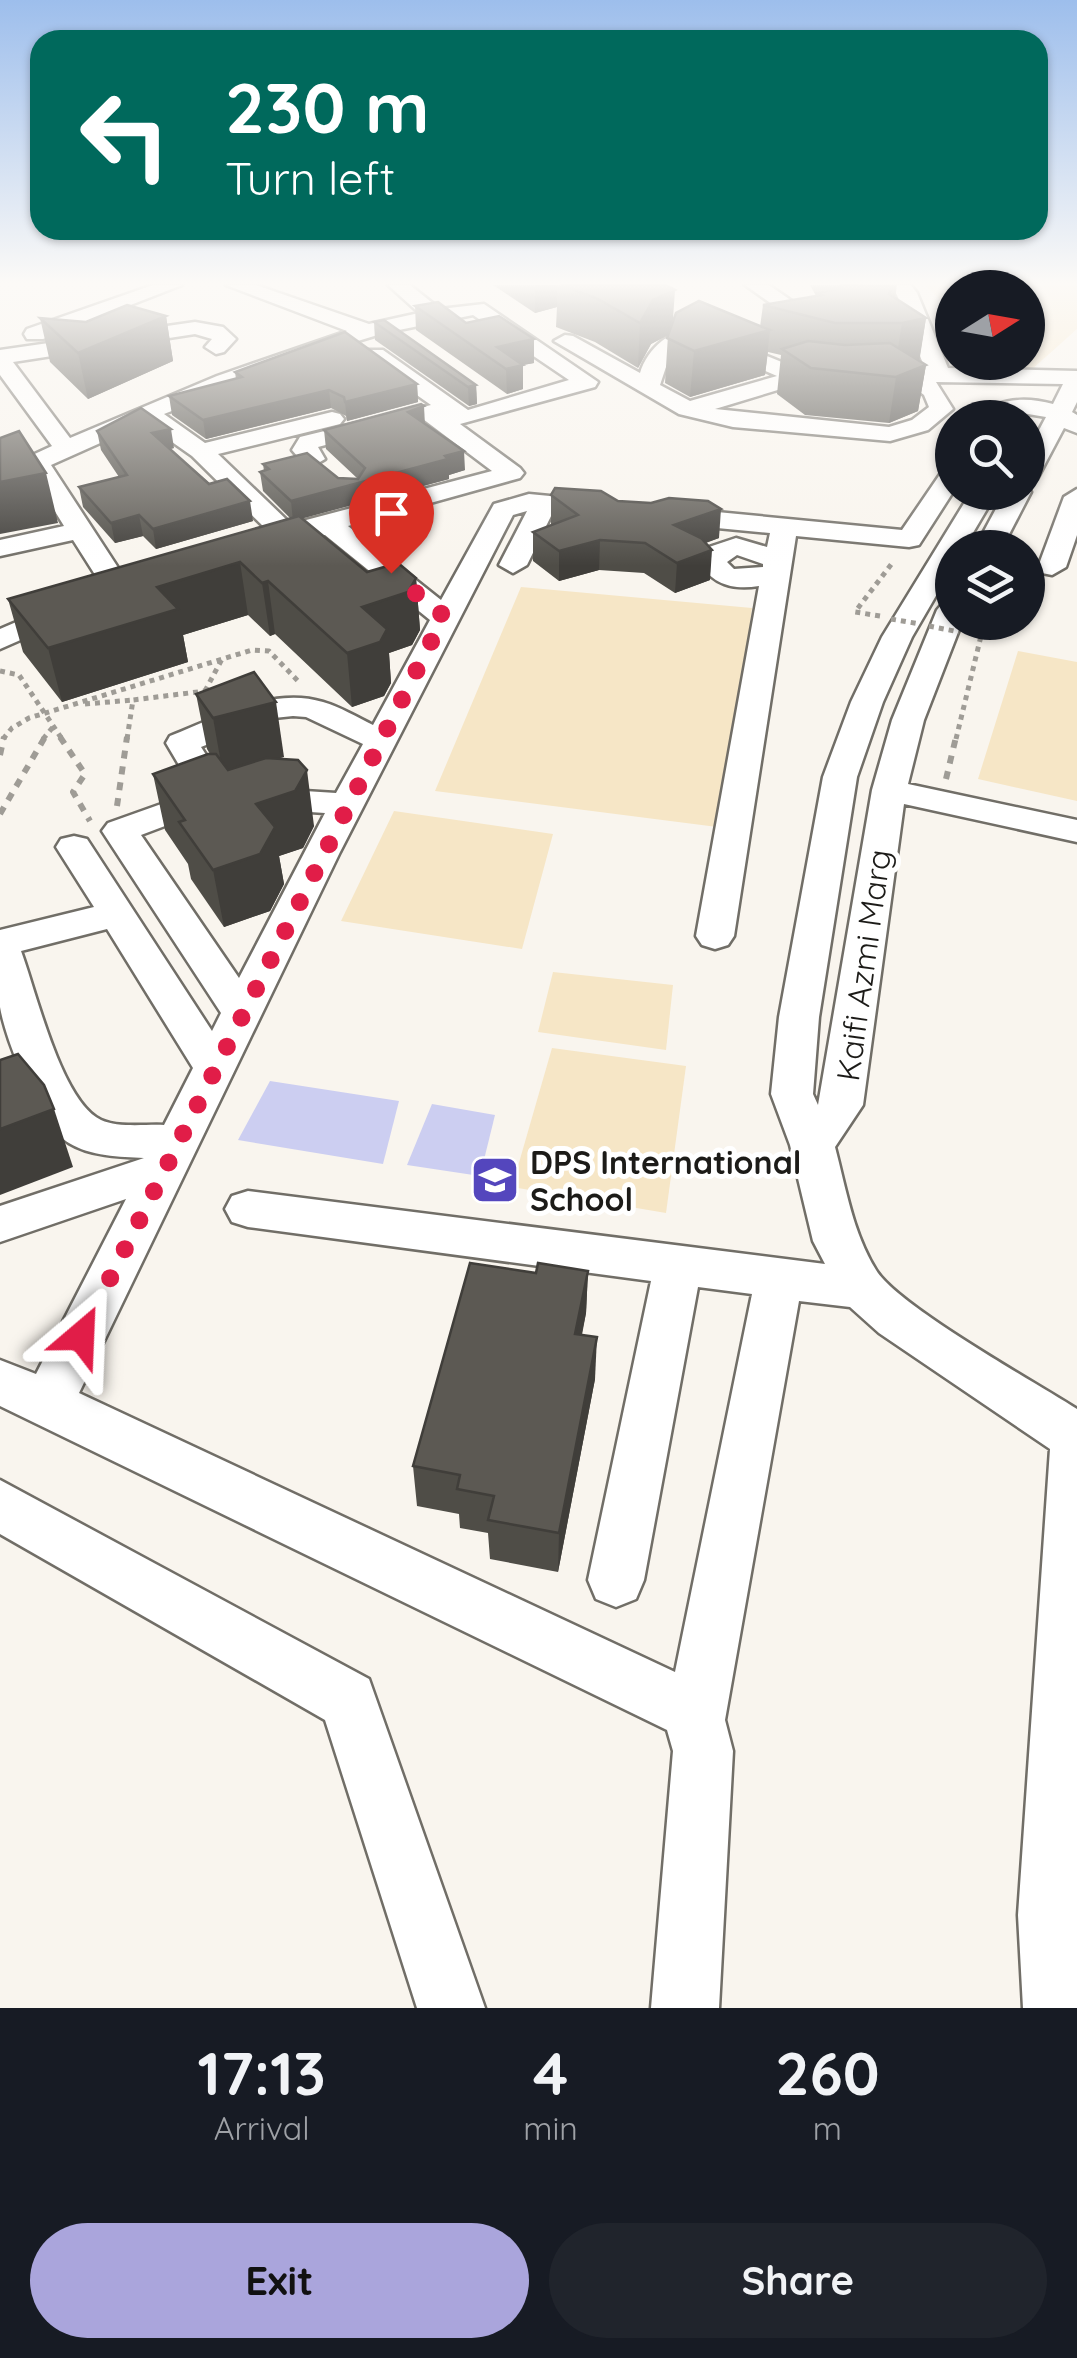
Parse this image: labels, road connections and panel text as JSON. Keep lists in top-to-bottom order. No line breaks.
{"streets":{"street":["Kaifi Azmi Marg"]},"places":{"school or university":["DPS International School"]},"north":"right","page":{"turn":["230 m","Turn left"],"eta":["17:13","Arrival","4","min","260","m"],"buttons":["Exit","Share"]}}
